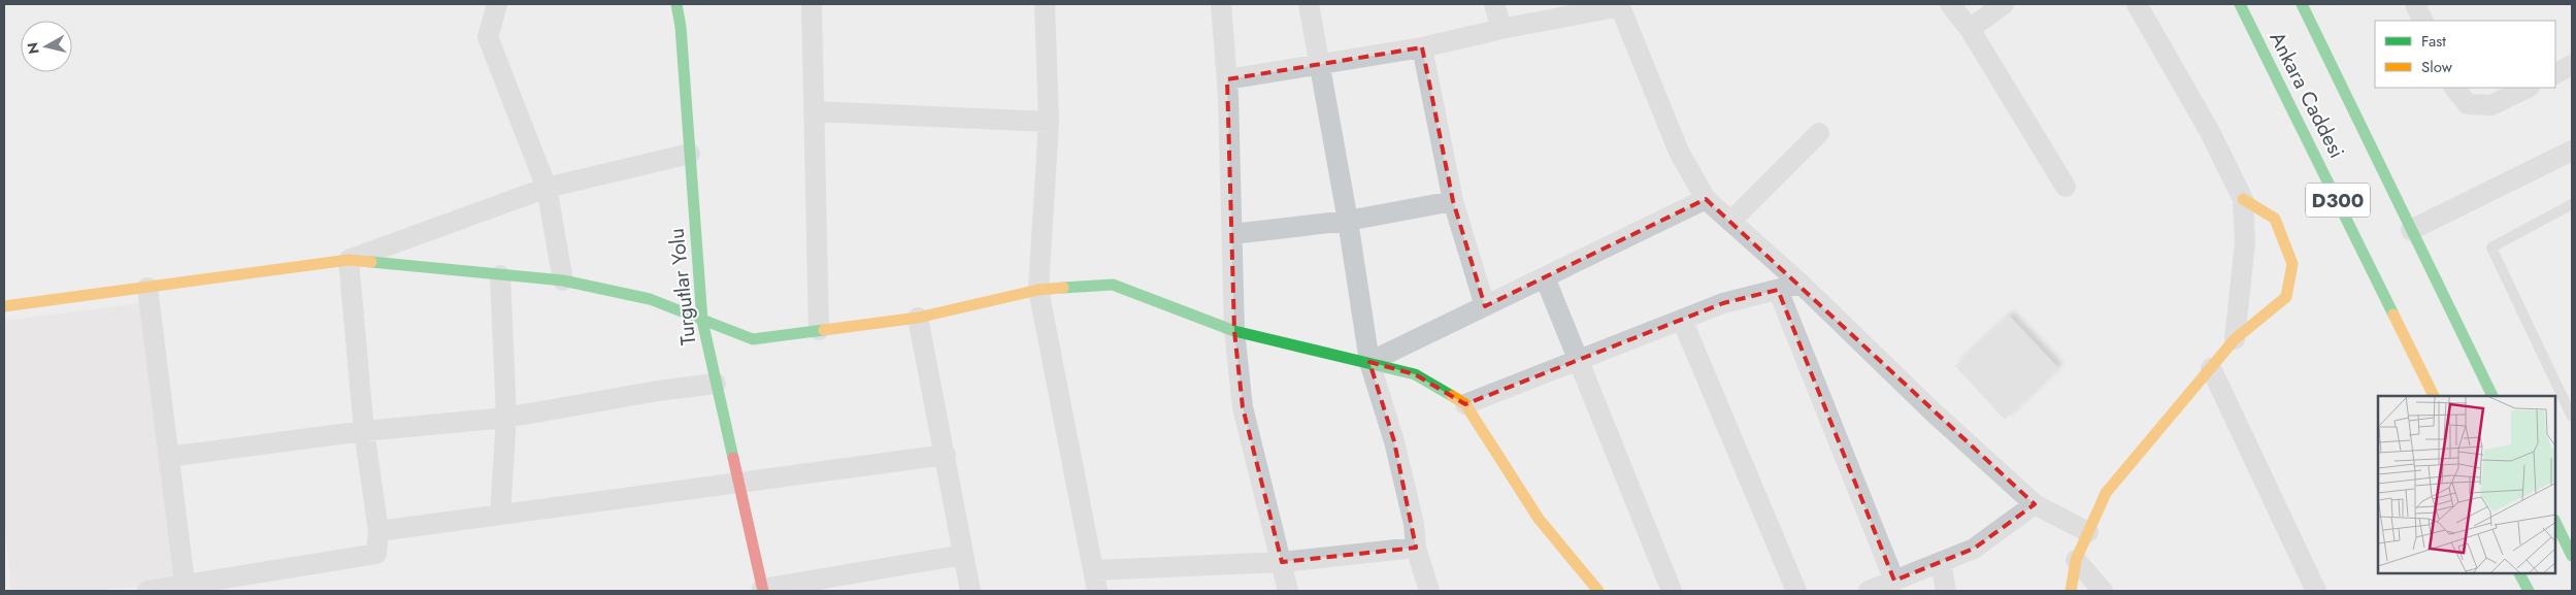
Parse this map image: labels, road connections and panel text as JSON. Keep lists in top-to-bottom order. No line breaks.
{"streets":{"main road":["Ankara Caddesi","D300","Turgutlar Yolu"]},"legend":["Fast","Slow"],"north":"left"}
